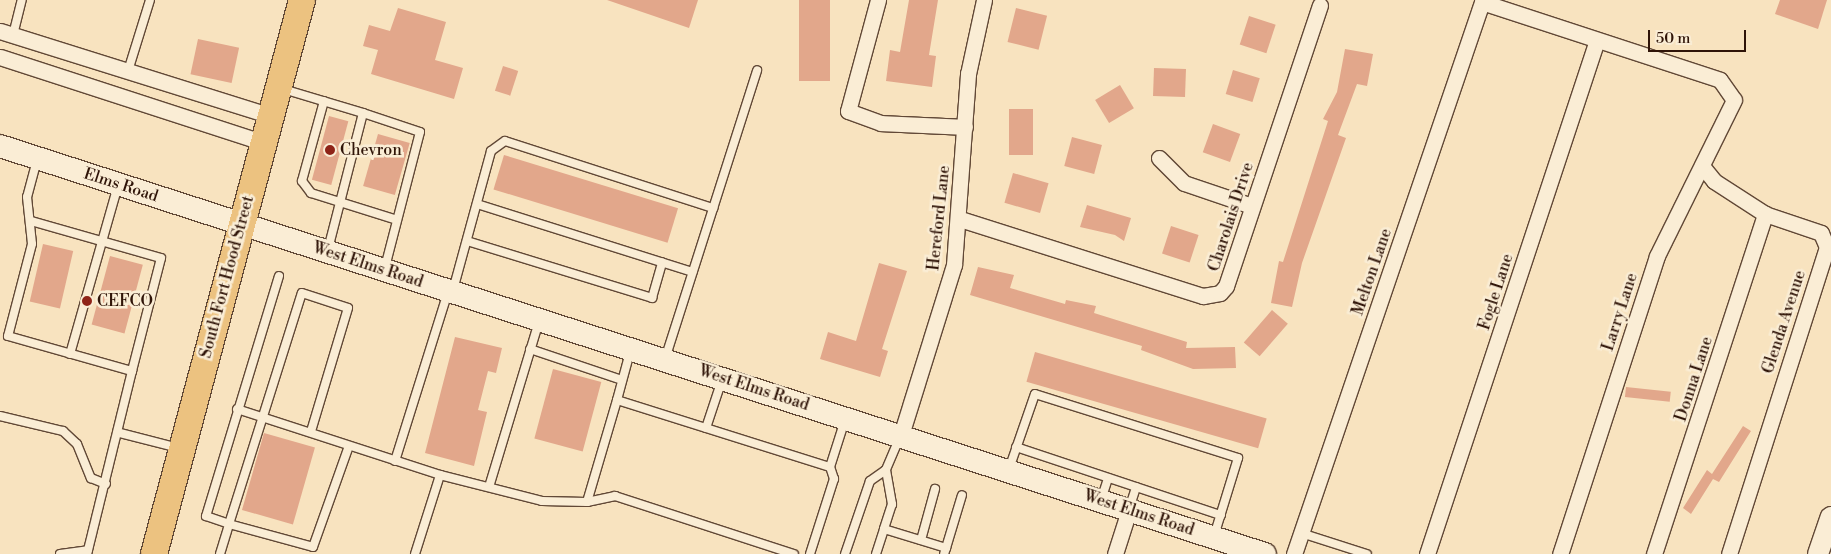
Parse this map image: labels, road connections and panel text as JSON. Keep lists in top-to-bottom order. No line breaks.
{"streets":{"highway":["South Fort Hood Street"],"main road":["Elms Road","West Elms Road"],"street":["Charolais Drive","Hereford Lane","Melton Lane","Fogle Lane","Larry Lane","Glenda Avenue","Donna Lane"]},"crossings":[["Elms Road","West Elms Road"],["Elms Road","South Fort Hood Street"],["Charolais Drive","Hereford Lane"],["Hereford Lane","West Elms Road"],["West Elms Road","South Fort Hood Street"],["Melton Lane","Fogle Lane"],["Melton Lane","Larry Lane"],["Fogle Lane","Larry Lane"],["Larry Lane","Glenda Avenue"],["Glenda Avenue","Donna Lane"]],"places":["Chevron","CEFCO"],"scale_bar":"50 m"}
